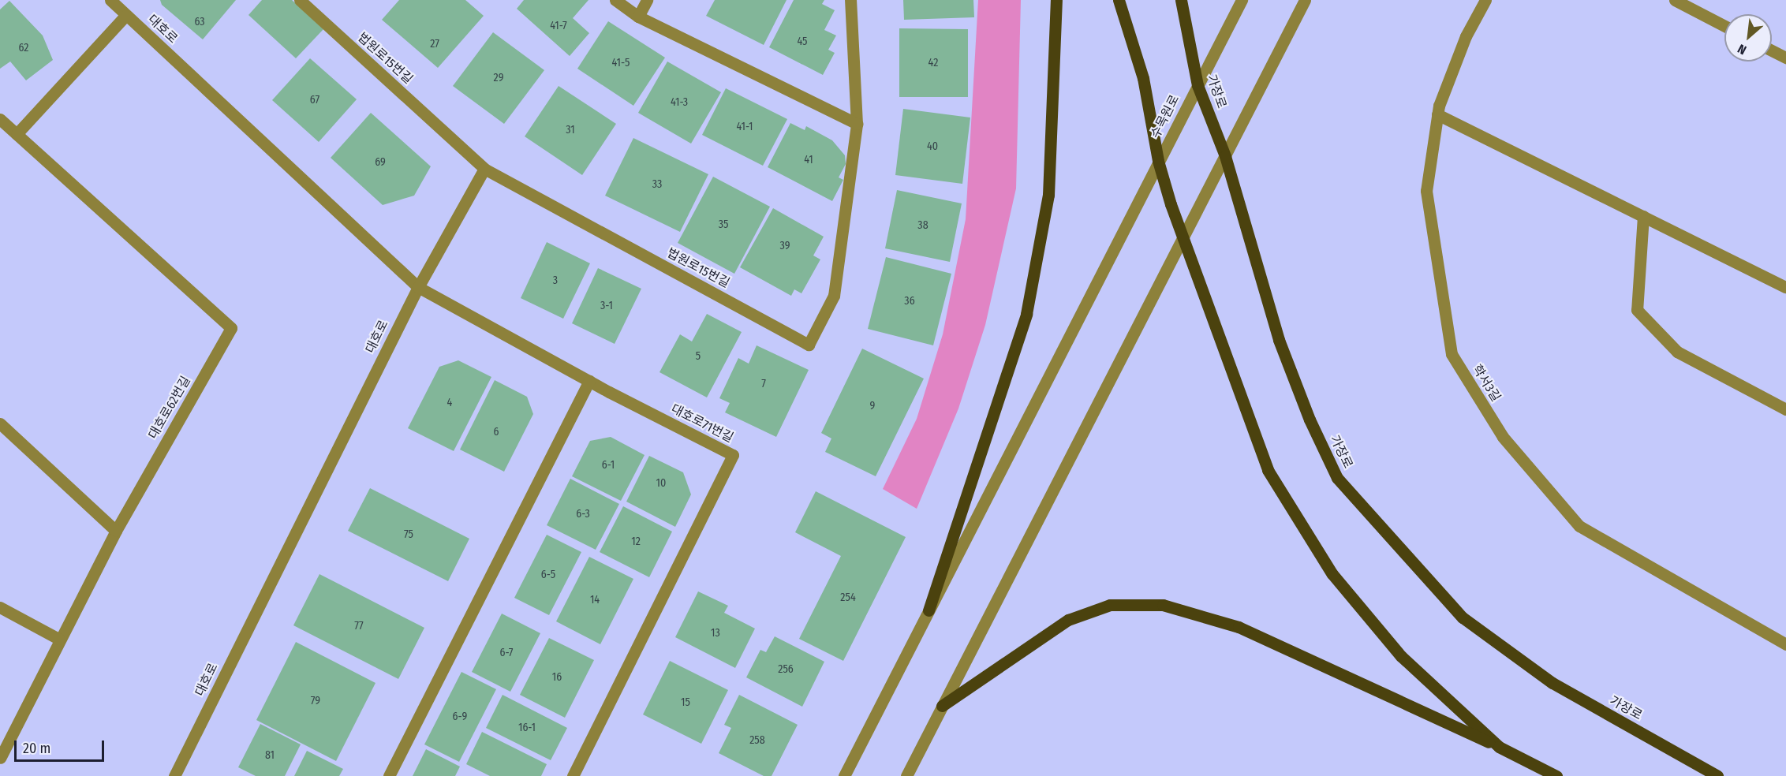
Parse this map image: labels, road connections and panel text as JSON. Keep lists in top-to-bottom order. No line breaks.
{"streets":{"main road":["가장로"],"street":["대호로","법원로15번길","수목원로","학서3길","대호로62번길","대호로71번길"]},"crossings":[["대호로","대호로71번길"],["가장로","수목원로"]],"house_numbers":["63","41-7","45","27","62","41-5","42","29","67","41-3","41-1","31","40","41","69","33","35","38","39","3","36","3-1","5","7","4","9","6","6-1","10","6-3","75","12","6-5","254","14","77","13","6-7","256","16","79","15","6-9","16-1","258","81"],"scale_bar":"20 m","north":"bottom left"}
